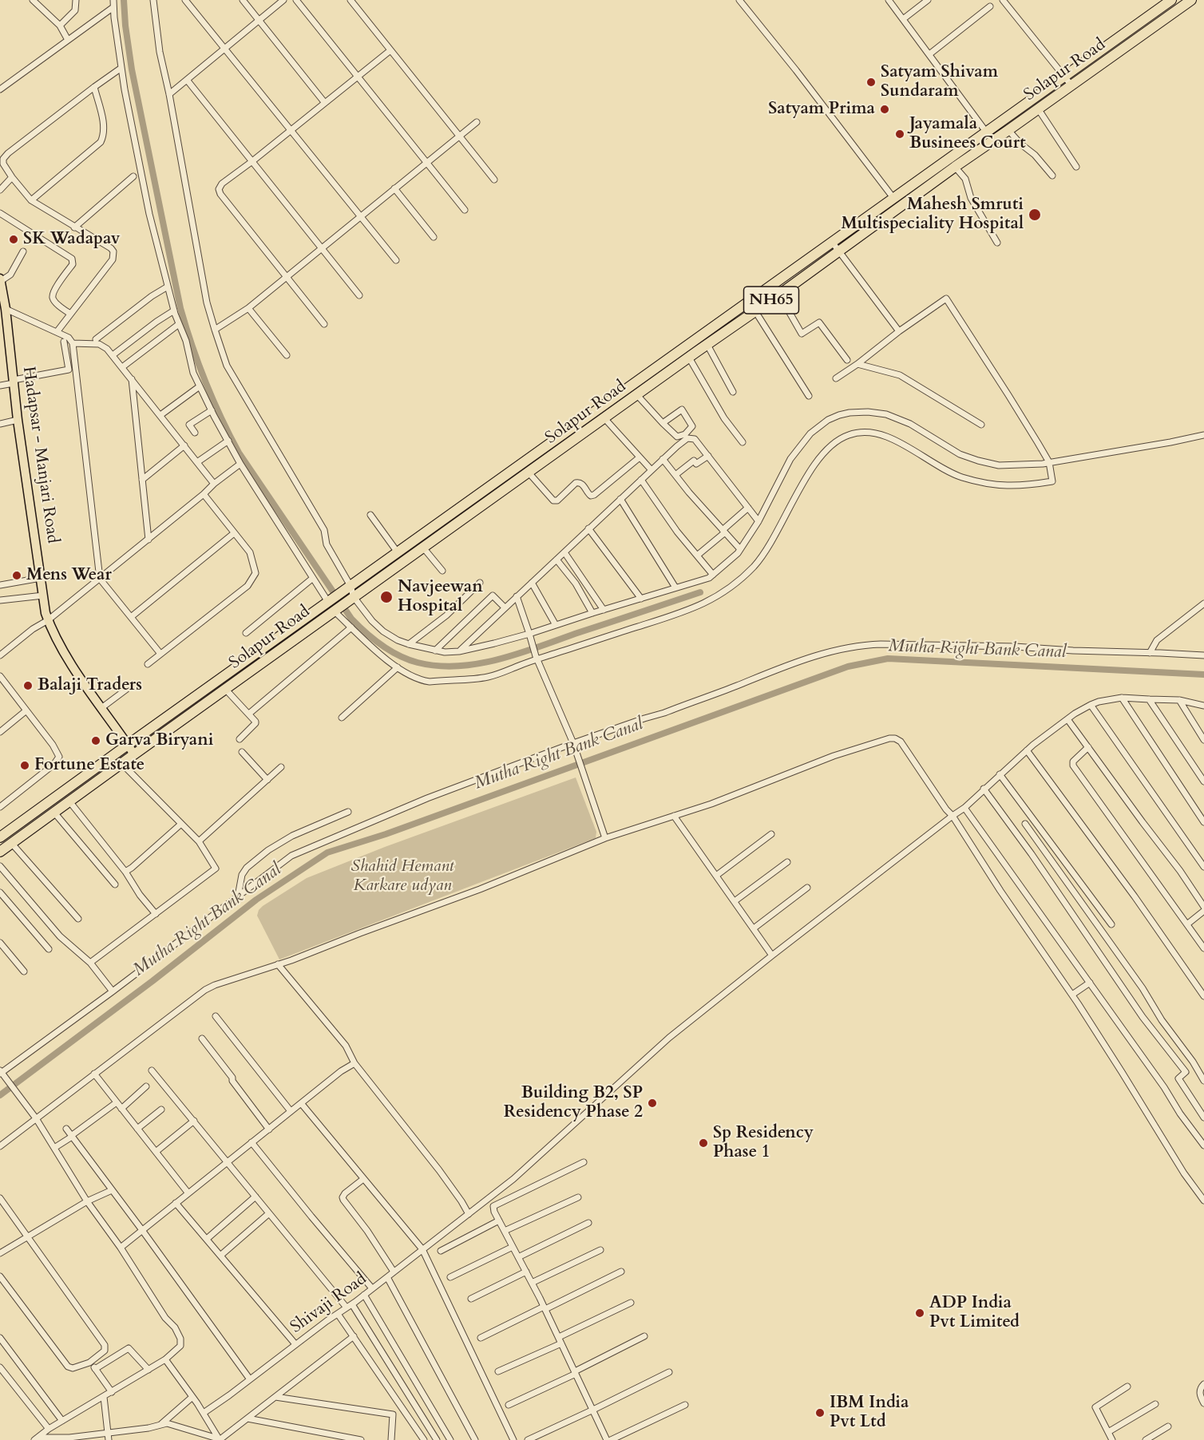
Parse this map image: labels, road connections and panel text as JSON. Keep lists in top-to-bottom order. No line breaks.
{"streets":{"highway":["Solapur Road","NH65"],"main road":["Hadapsar - Manjari Road"],"street":["Shivaji Road"]},"crossings":[["Solapur Road","Hadapsar - Manjari Road"]],"water":["Mutha Right Bank Canal"],"parks":["Shahid Hemant Karkare udyan"],"places":["Satyam Shivam Sundaram","Satyam Prima","Jayamala Businees Court","Mahesh Smruti Multispeciality Hospital","SK Wadapav","Mens Wear","Navjeewan Hospital","Balaji Traders","Garva Biryani","Fortune Estate","Building B2, SP Residency Phase 2","Sp Residency Phase 1","ADP India Pvt Limited","IBM India Pvt Ltd"]}
